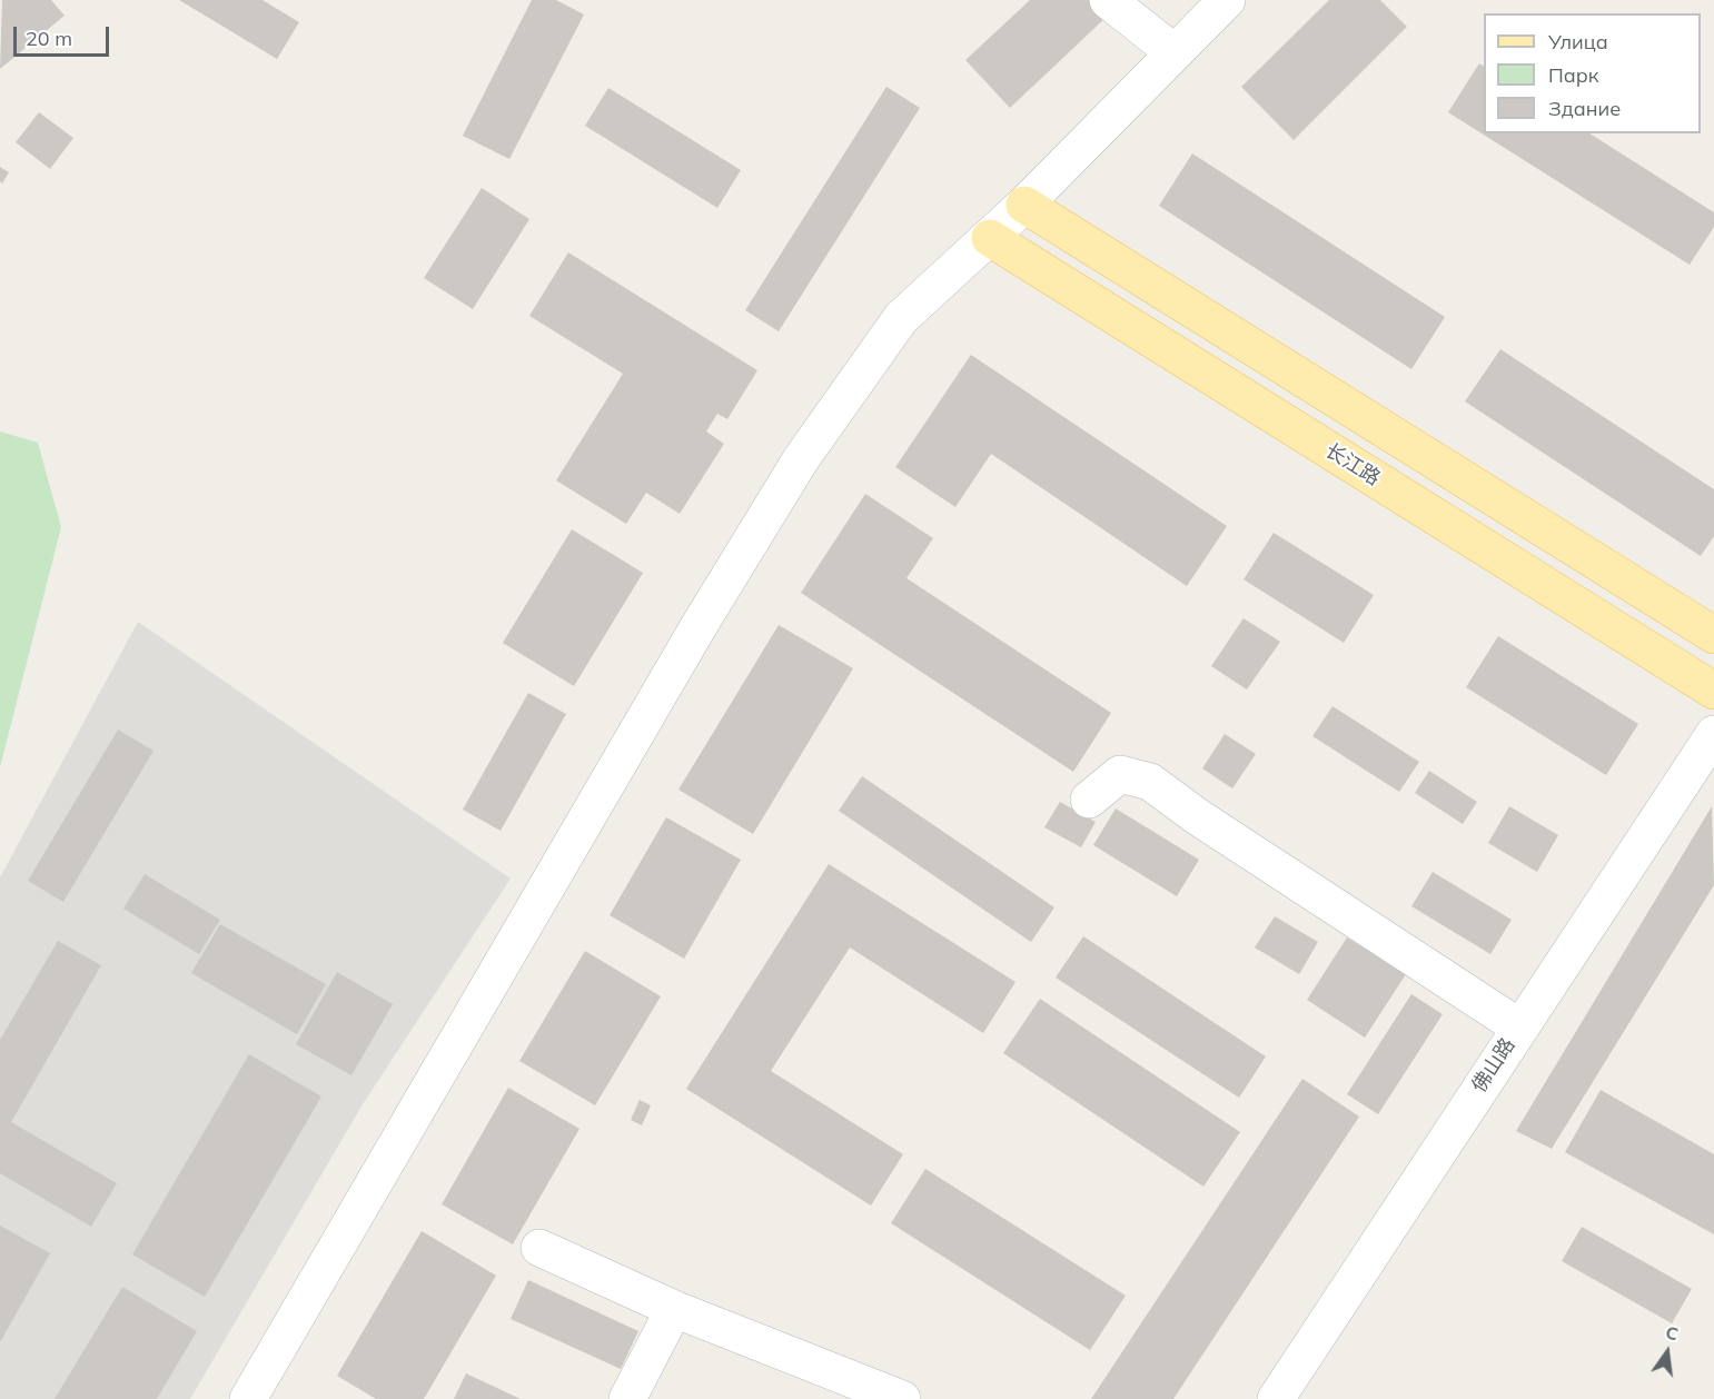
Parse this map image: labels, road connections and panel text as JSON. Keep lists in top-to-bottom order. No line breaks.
{"streets":{"main road":["长江路"],"street":["佛山路"]},"legend":["Улица","Парк","Здание"],"scale_bar":"20 m","north":"top"}
